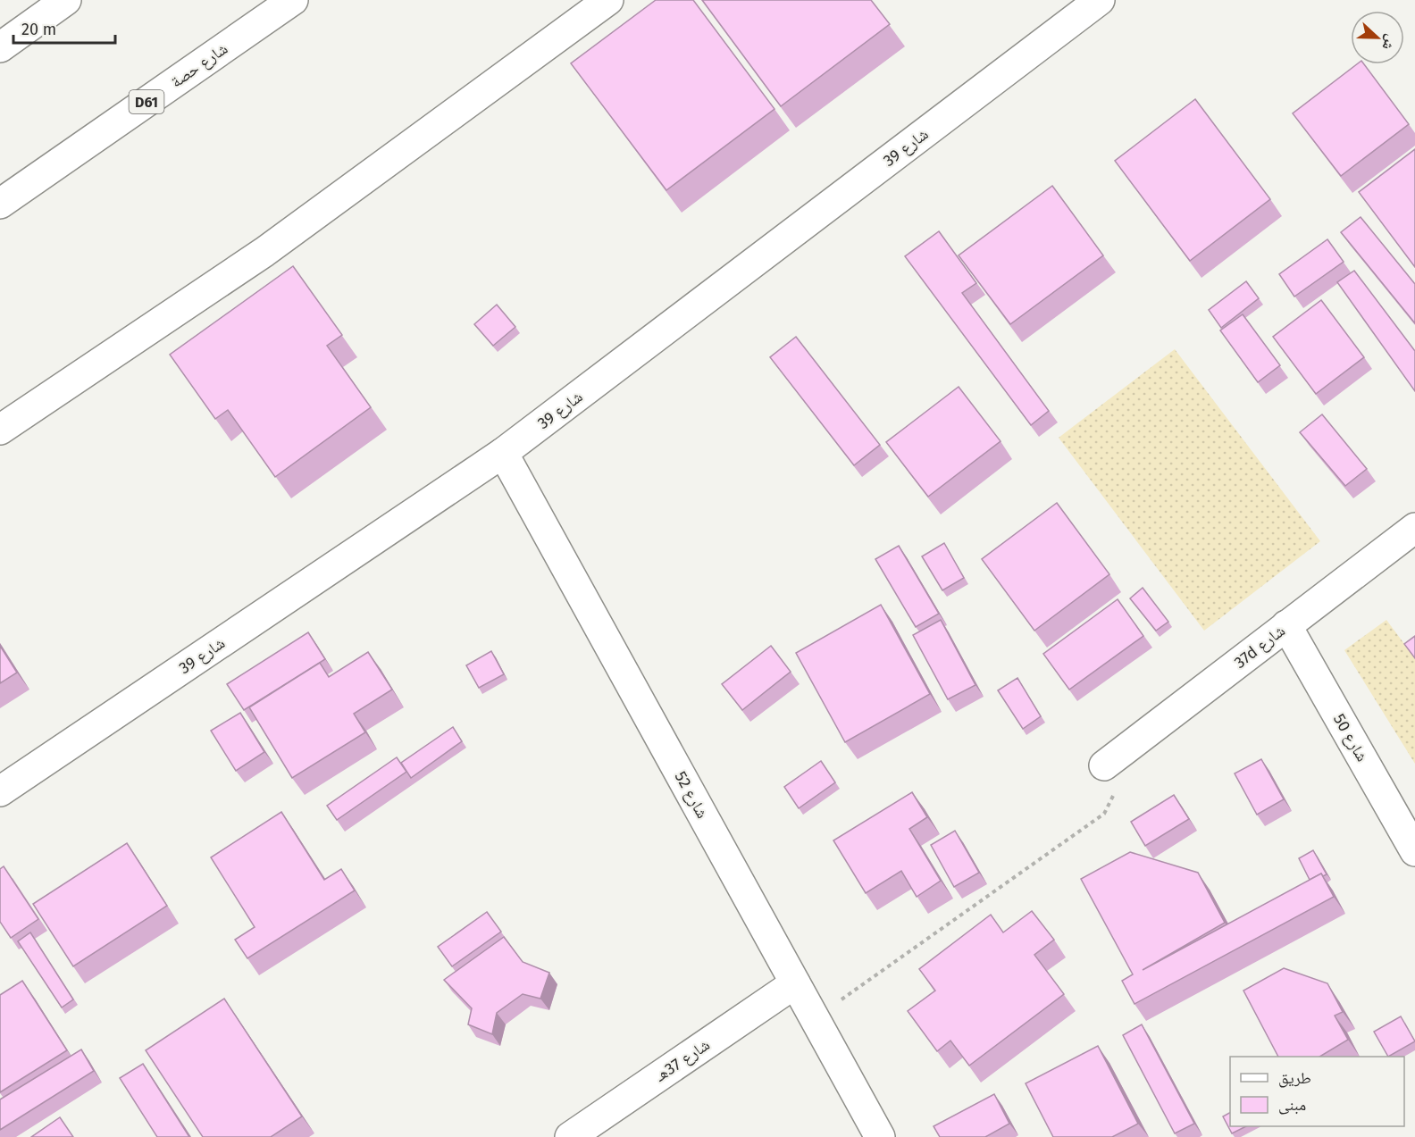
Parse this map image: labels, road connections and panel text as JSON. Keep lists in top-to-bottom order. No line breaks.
{"streets":{"street":["شارع حصة","D61","شارع 39","37d شارع","شارع 50","شارع 52","شارع 37هـ"]},"crossings":[["شارع 39","شارع 52"],["37d شارع","شارع 50"],["شارع 52","شارع 37هـ"]],"legend":["طريق","مبنى"],"scale_bar":"20 m","north":"right"}
